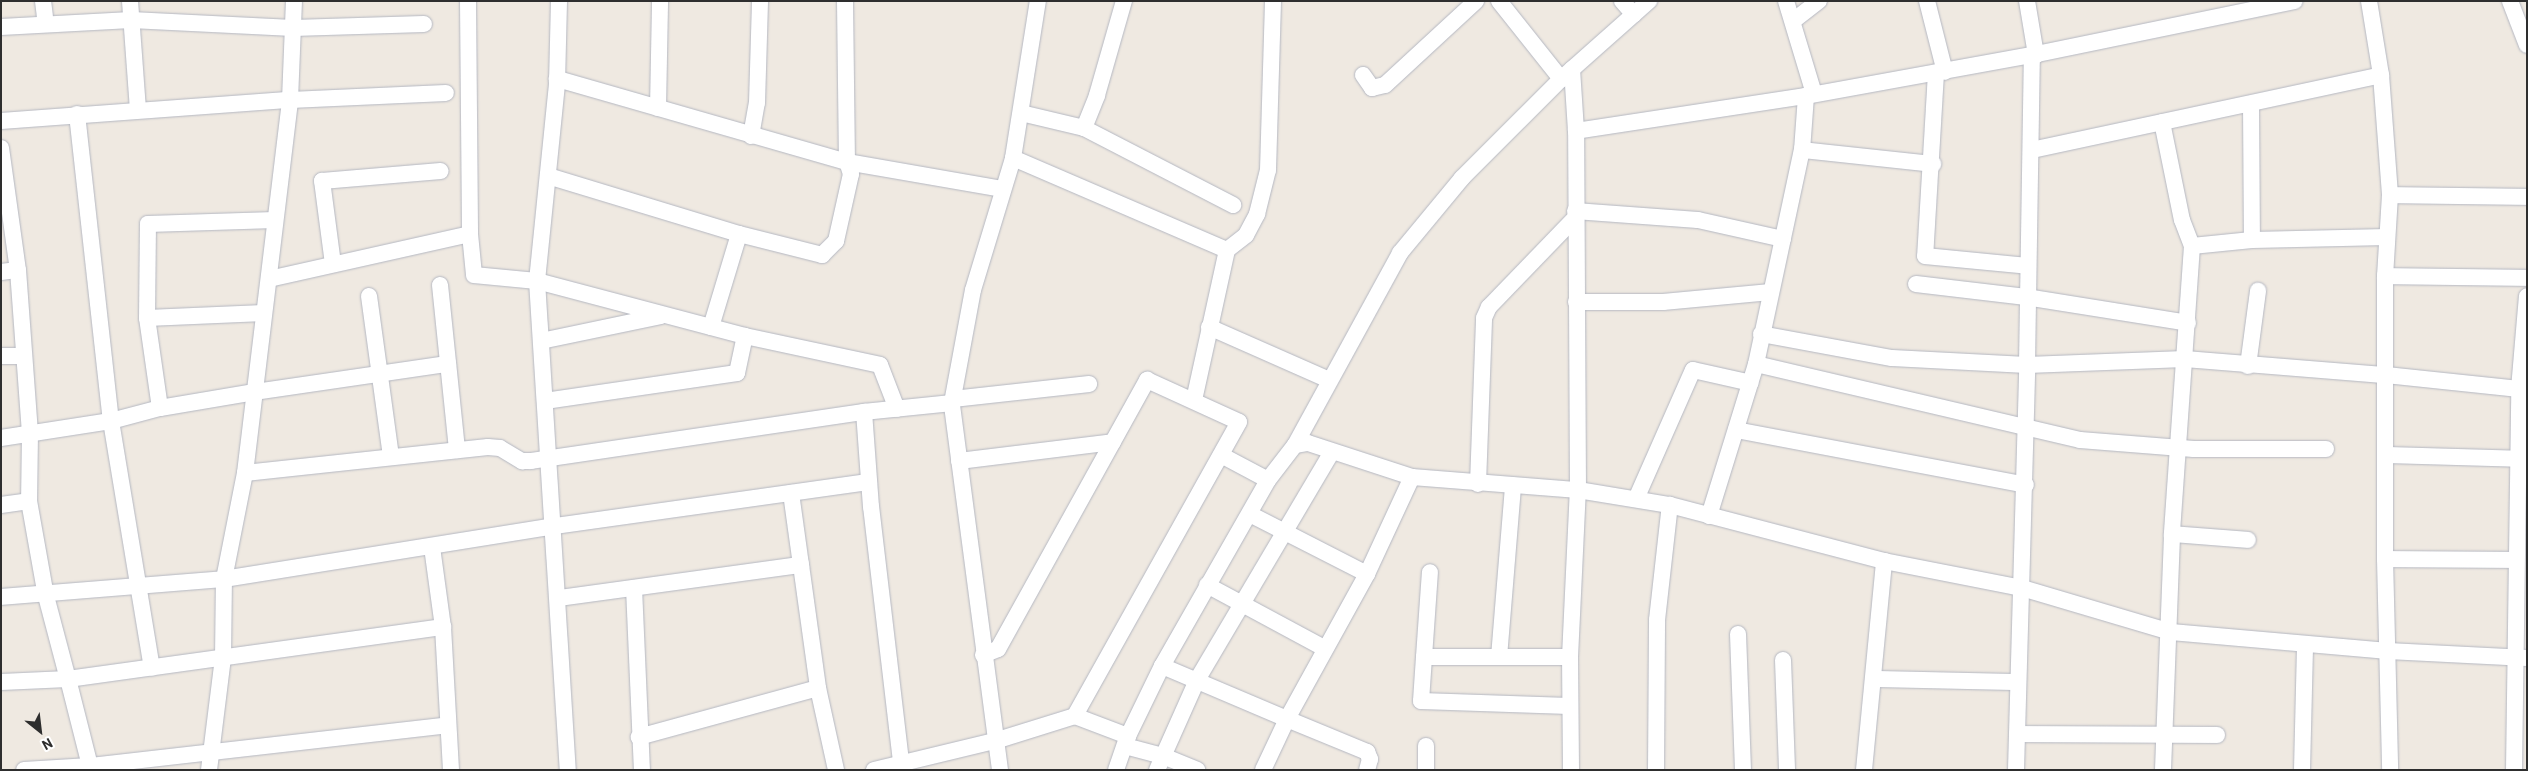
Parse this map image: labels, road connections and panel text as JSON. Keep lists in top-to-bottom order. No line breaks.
{"north":"bottom right"}
